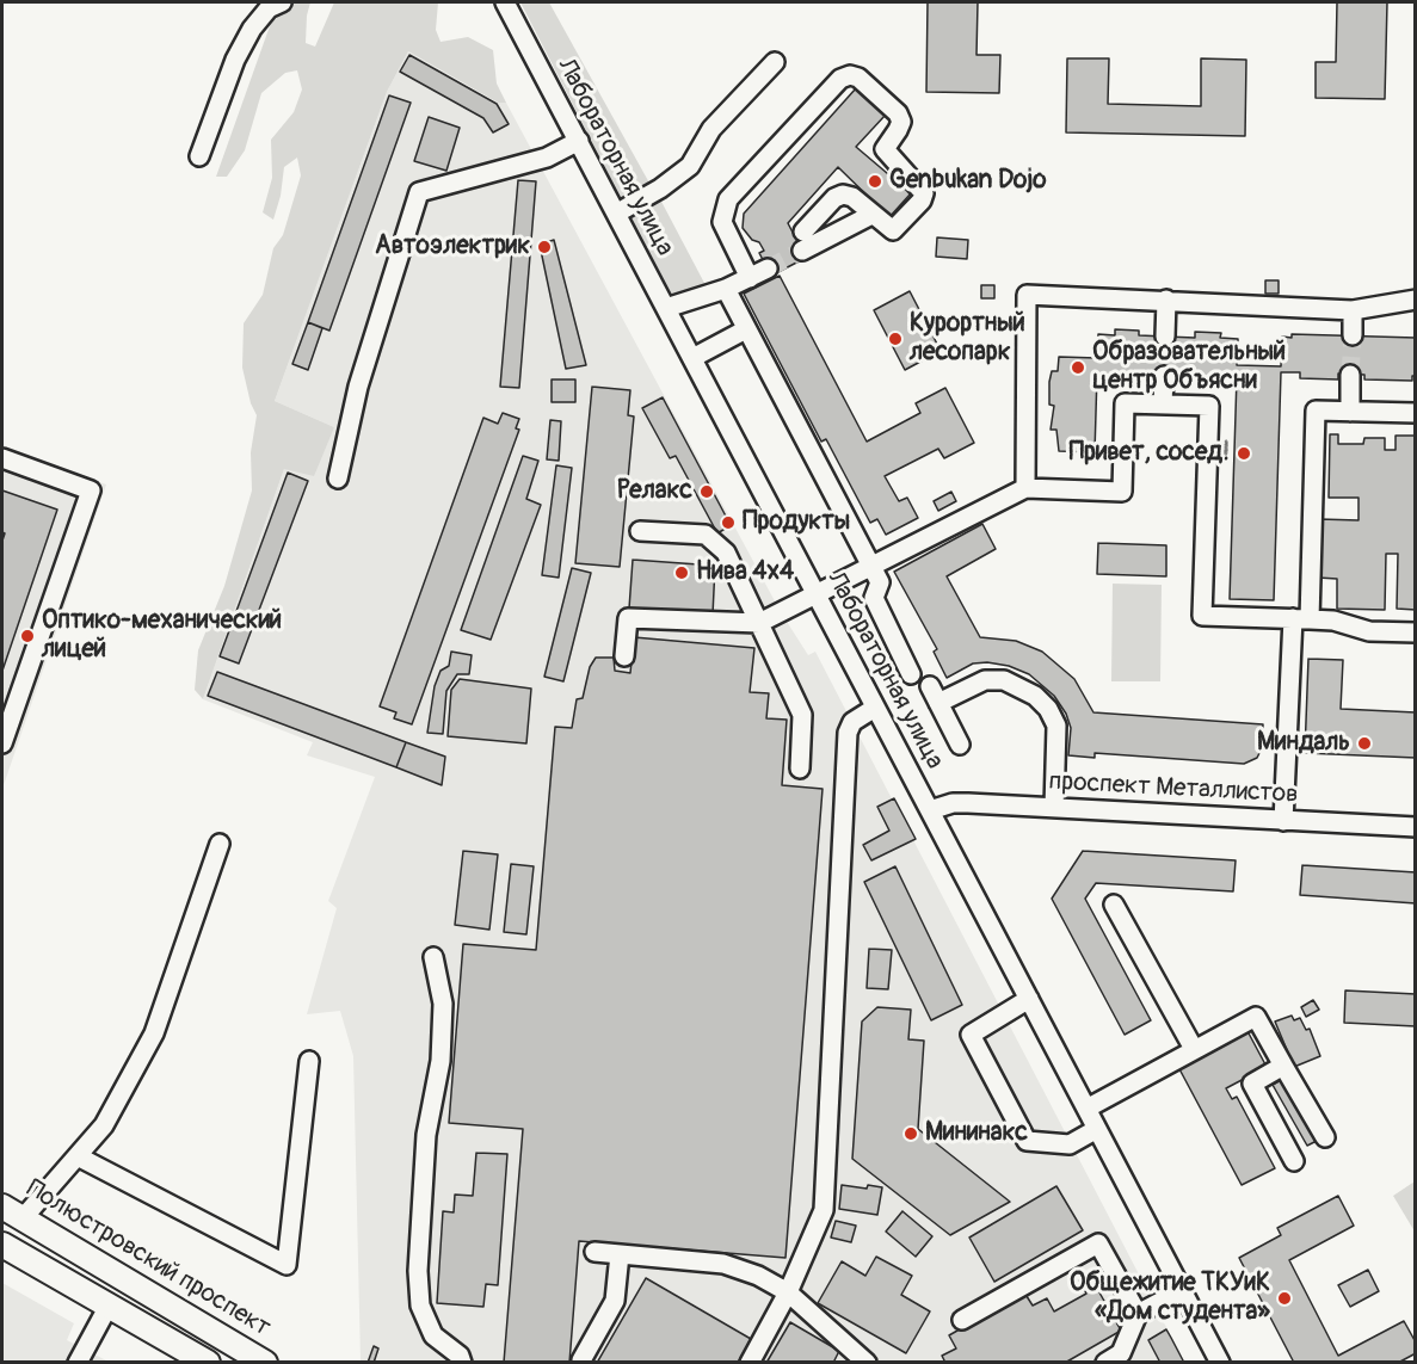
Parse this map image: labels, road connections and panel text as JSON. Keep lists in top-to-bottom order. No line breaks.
{"streets":{"main road":["Полюстровский проспект"],"street":["Лабораторная улица","проспект Металлистов"]},"crossings":[["Лабораторная улица","проспект Металлистов"]],"places":["Genbukan Dojo","Автоэлектрик","Курортный лесопарк","Образовательный центр Объясни","Привет, сосед!","Релакс","Продукты","Нива 4х4","Оптико-механический лицей","Миндаль","Мининакс","Общежитие ТКУиК «Дом студента»"]}
